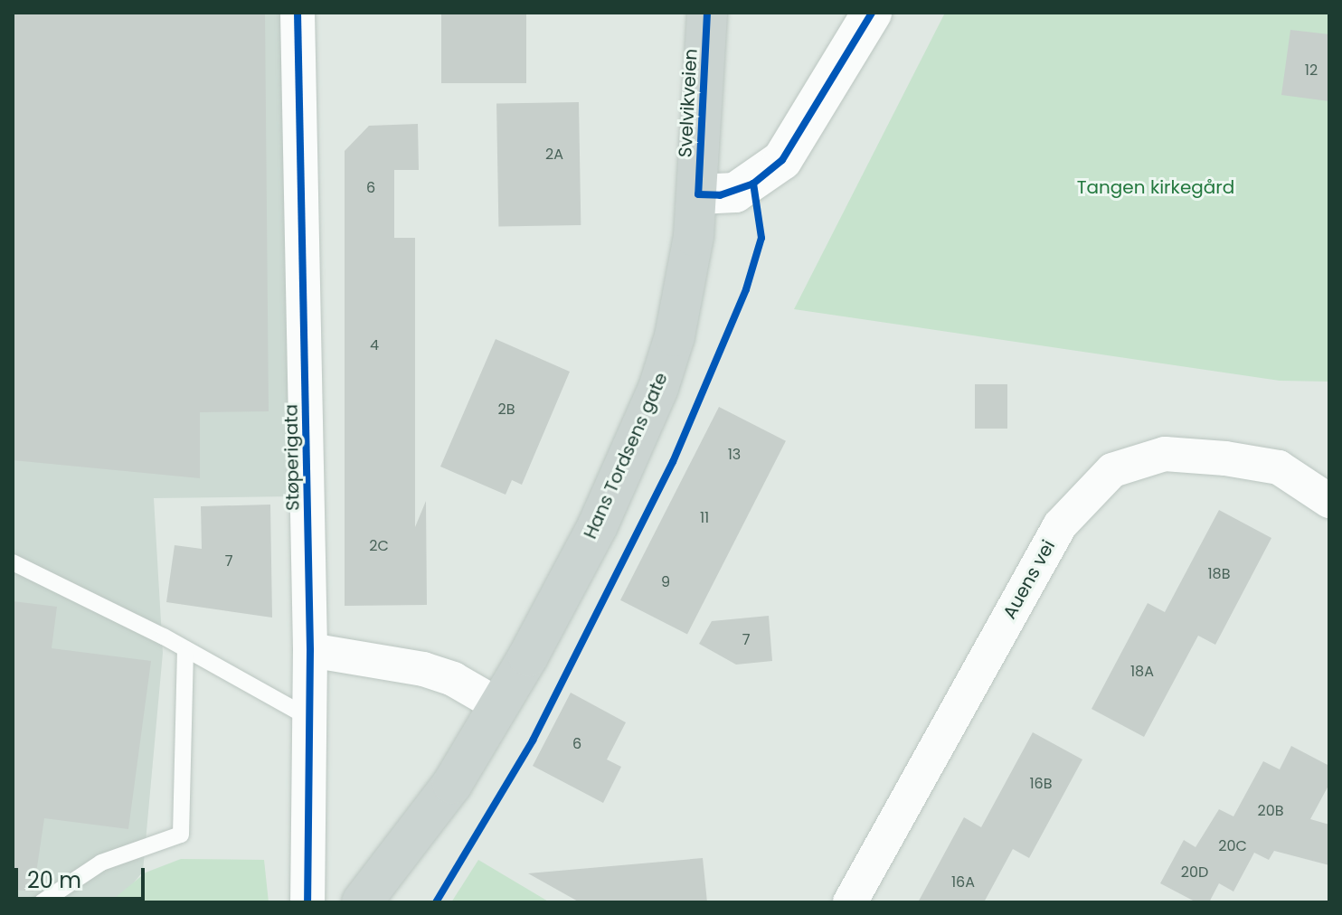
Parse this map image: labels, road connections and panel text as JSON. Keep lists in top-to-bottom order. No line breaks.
{"streets":{"main road":["Svelvikveien","Hans Tordsens gate"],"street":["Støperigata","Auens vei"]},"crossings":[["Svelvikveien","Hans Tordsens gate"]],"parks":["Tangen kirkegård"],"house_numbers":["12","2A","6","4","2B","13","11","2C","7","18B","9","7","18A","6","16B","20B","20C","20D","16A"],"scale_bar":"20 m"}
